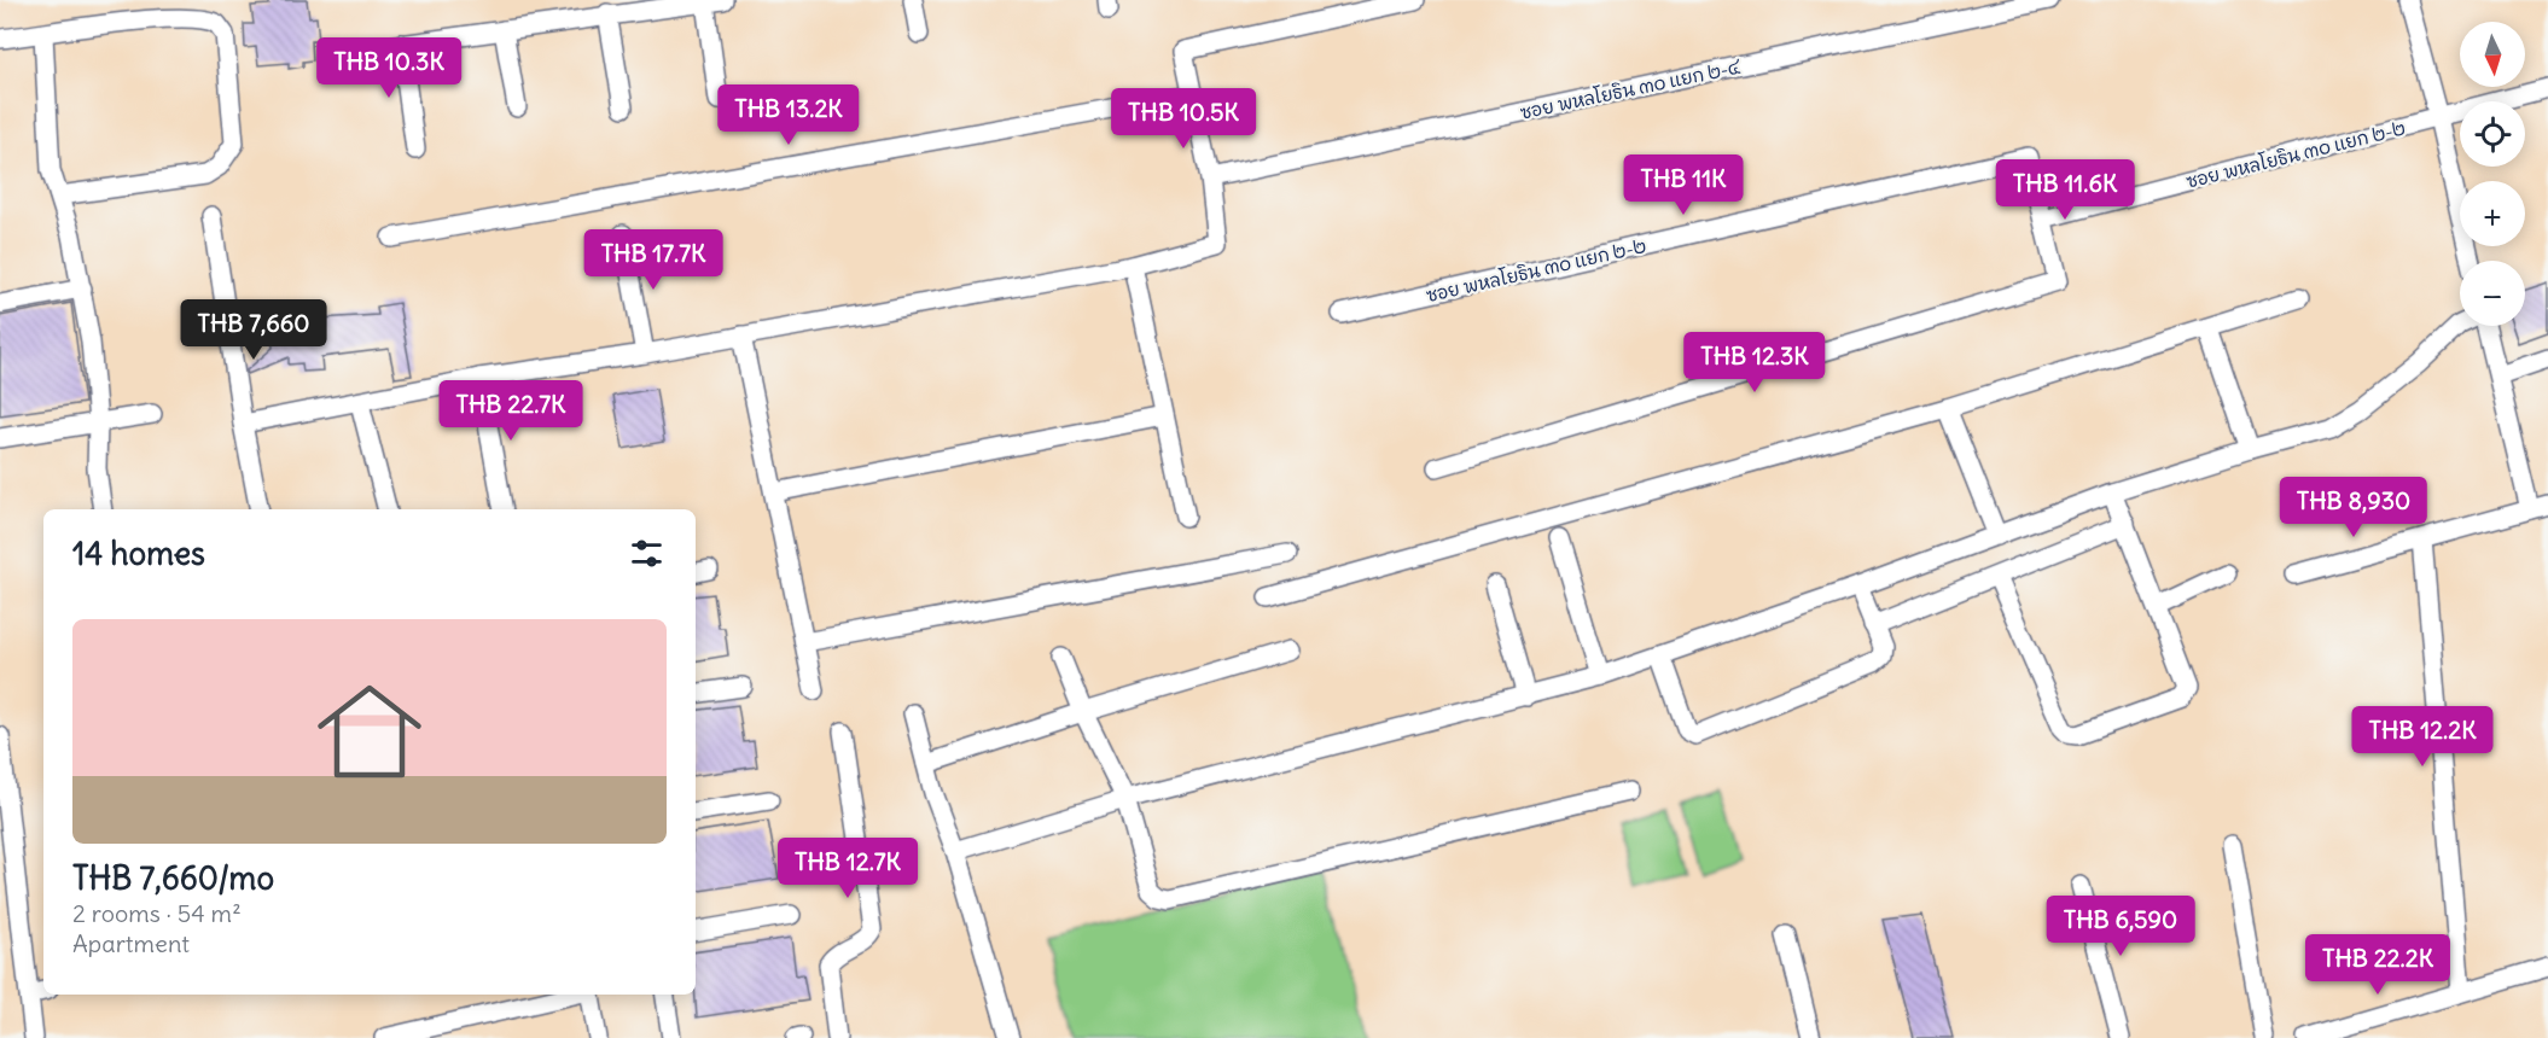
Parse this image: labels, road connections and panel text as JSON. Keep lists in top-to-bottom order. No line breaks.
{"streets":{"street":["ซอย พหลโยธิน ๓๐ แยก ๒-๔","ซอย พหลโยธิน ๓๐ แยก ๒-๒"]},"north":"bottom","page":{"map_buttons":["+","−"],"price":["THB 10.3K","THB 13.2K","THB 10.5K","THB 11K","THB 11.6K","THB 17.7K","THB 7,660","THB 12.3K","THB 22.7K","THB 8,930","THB 12.2K","THB 12.7K","THB 6,590","THB 22.2K"],"heading":"14 homes","list":[{"name":"THB 7,660/mo","note":"2 rooms · 54 m² · Apartment"}]}}
